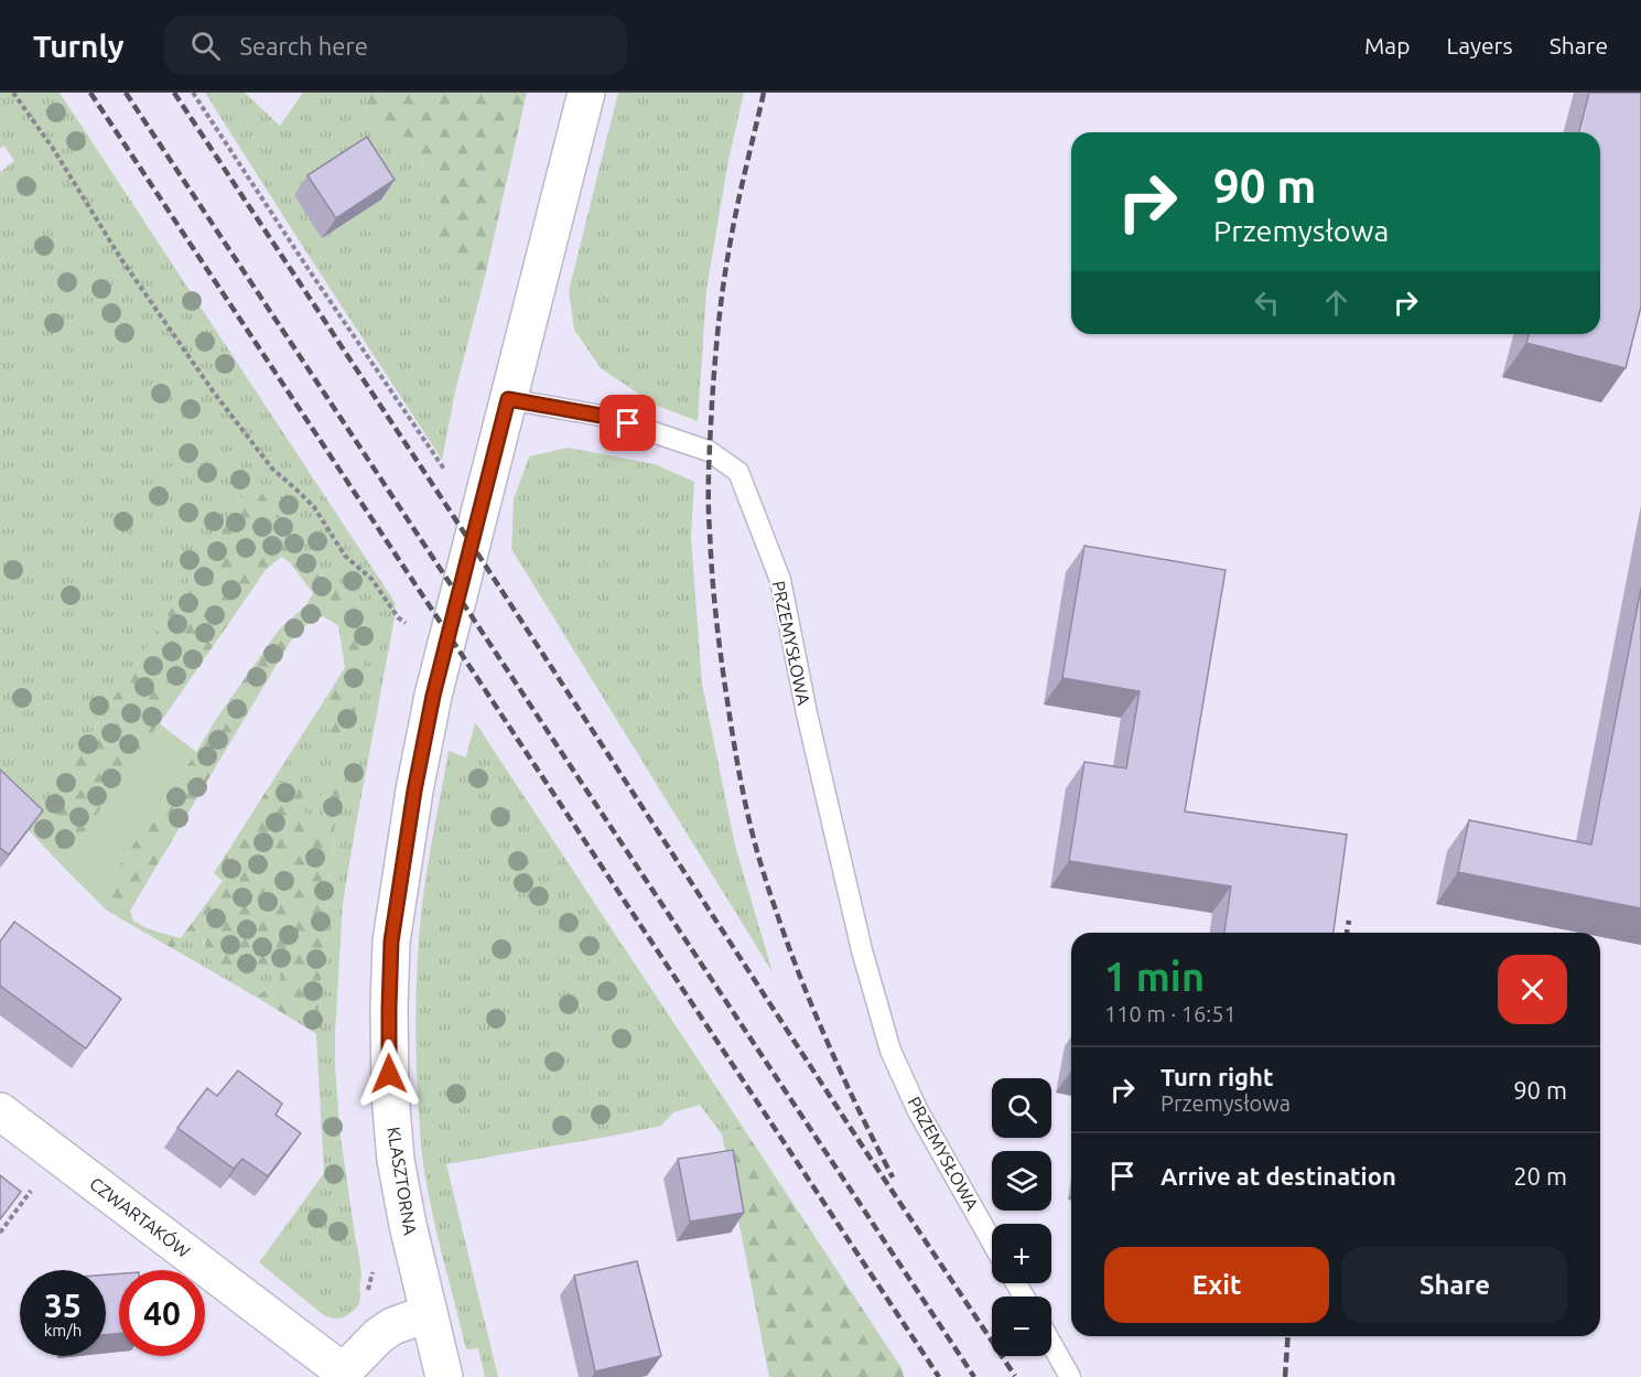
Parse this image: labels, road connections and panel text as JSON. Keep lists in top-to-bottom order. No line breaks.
{"streets":{"street":["KLASZTORNA","CZWARTAKÓW"],"lane":["PRZEMYSŁOWA"]},"crossings":[["PRZEMYSŁOWA","KLASZTORNA"]],"page":{"header":"Turnly","search":"Search here","nav":["Map","Layers","Share"],"turn":["90 m","Przemysłowa"],"heading":["1 min","110 m · 16:51"],"list":[{"name":"Turn right","note":"Przemysłowa","value":"90 m"},{"name":"Arrive at destination","value":"20 m"}],"map_buttons":["+","−"],"buttons":["Exit","Share"],"speed":"35 km/h","limit":"40"}}
